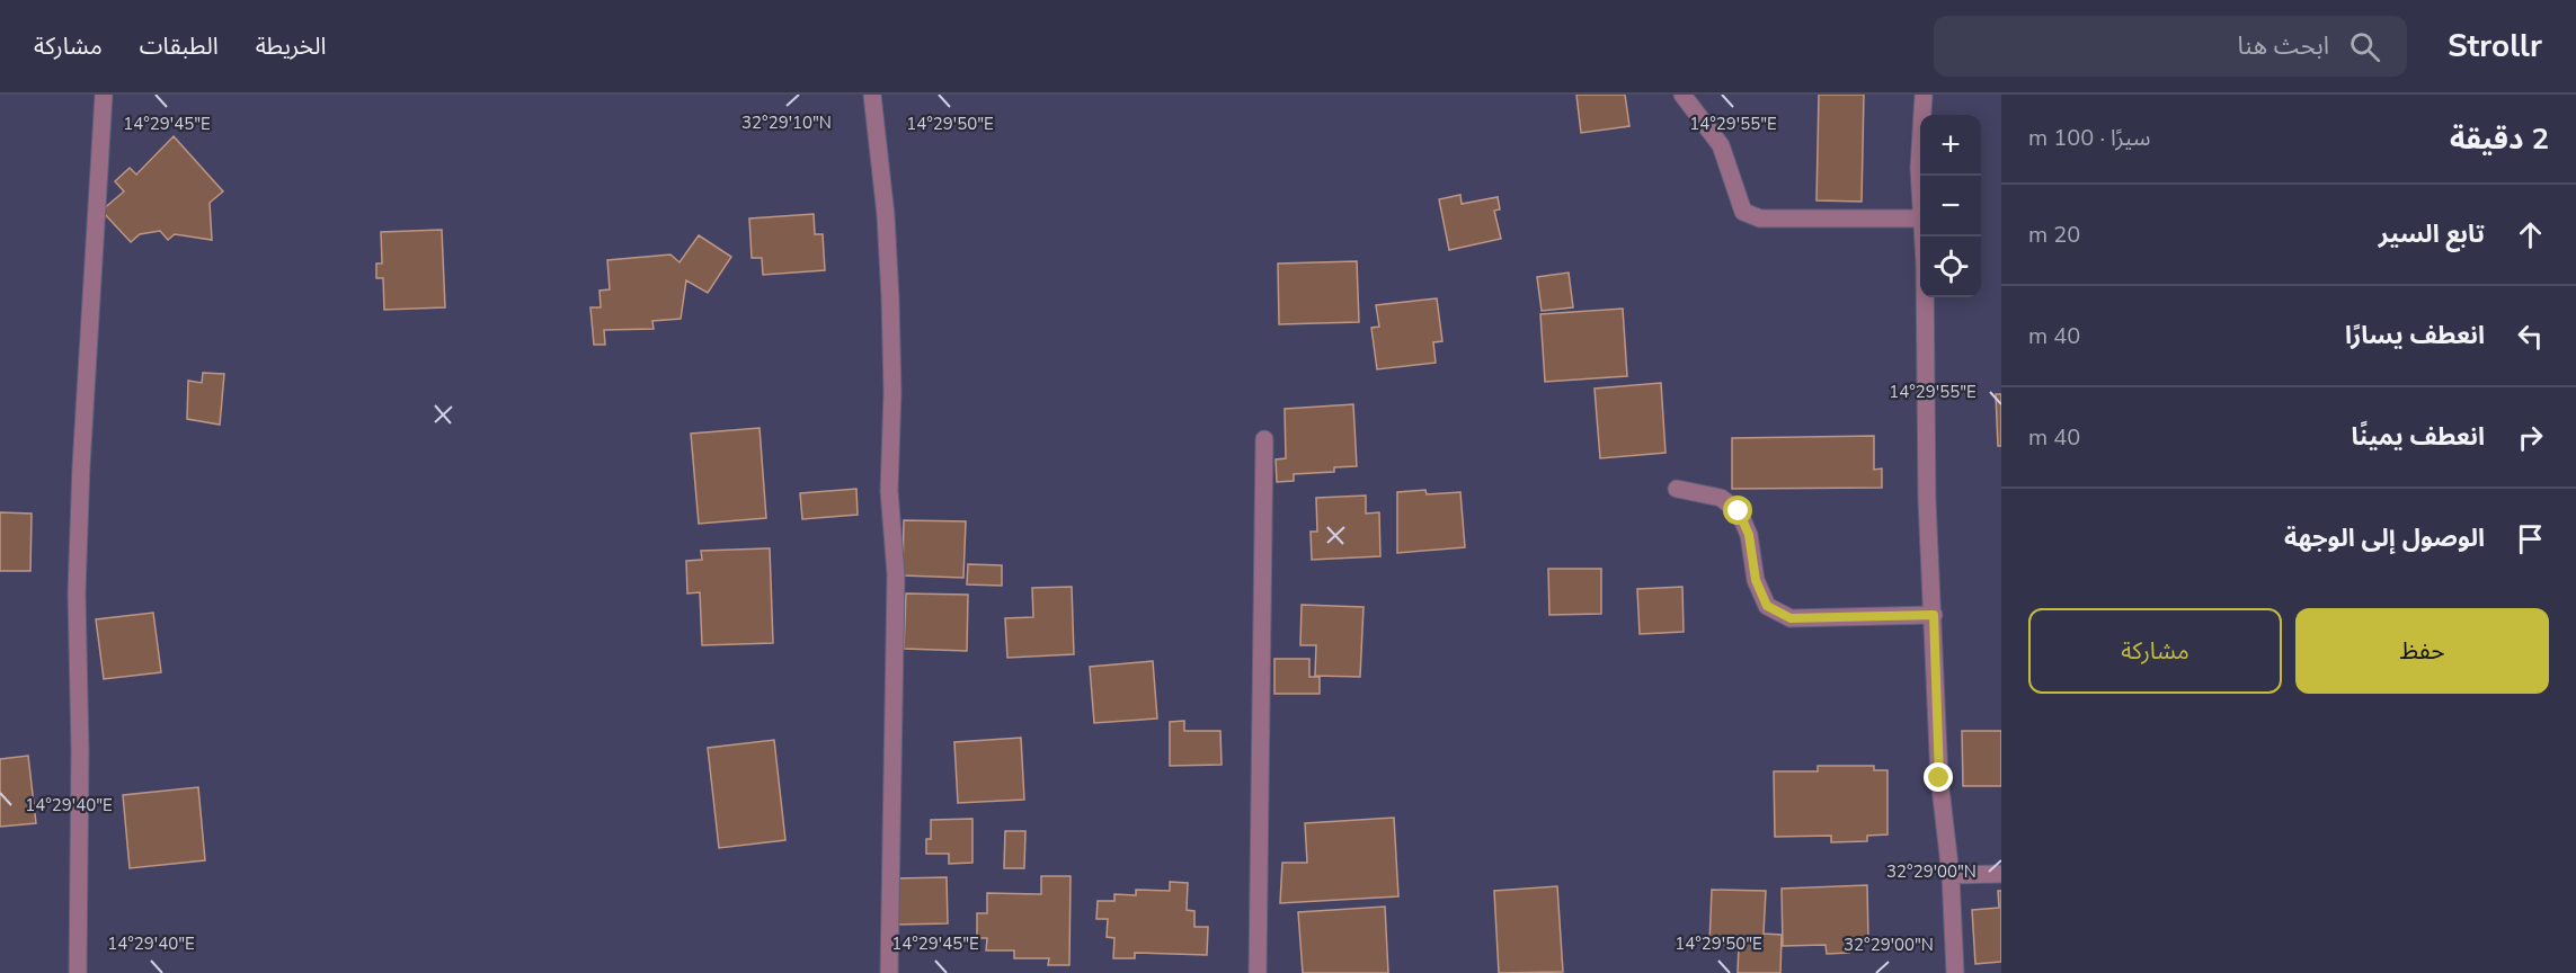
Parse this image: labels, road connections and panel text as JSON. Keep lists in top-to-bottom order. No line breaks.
{"page":{"header":"Strollr","search":"ابحث هنا","nav":["الخريطة","الطبقات","مشاركة"],"heading":["2 دقيقة","سيرًا · 100 m"],"map_buttons":["+","−"],"list":[["تابع السير","20 m"],["انعطف يسارًا","40 m"],["انعطف يمينًا","40 m"],"الوصول إلى الوجهة"],"buttons":["حفظ","مشاركة"]},"coordinates":["32°29'10\"N","14°29'45\"E","14°29'55\"E","14°29'50\"E","14°29'40\"E","32°29'00\"N"]}
